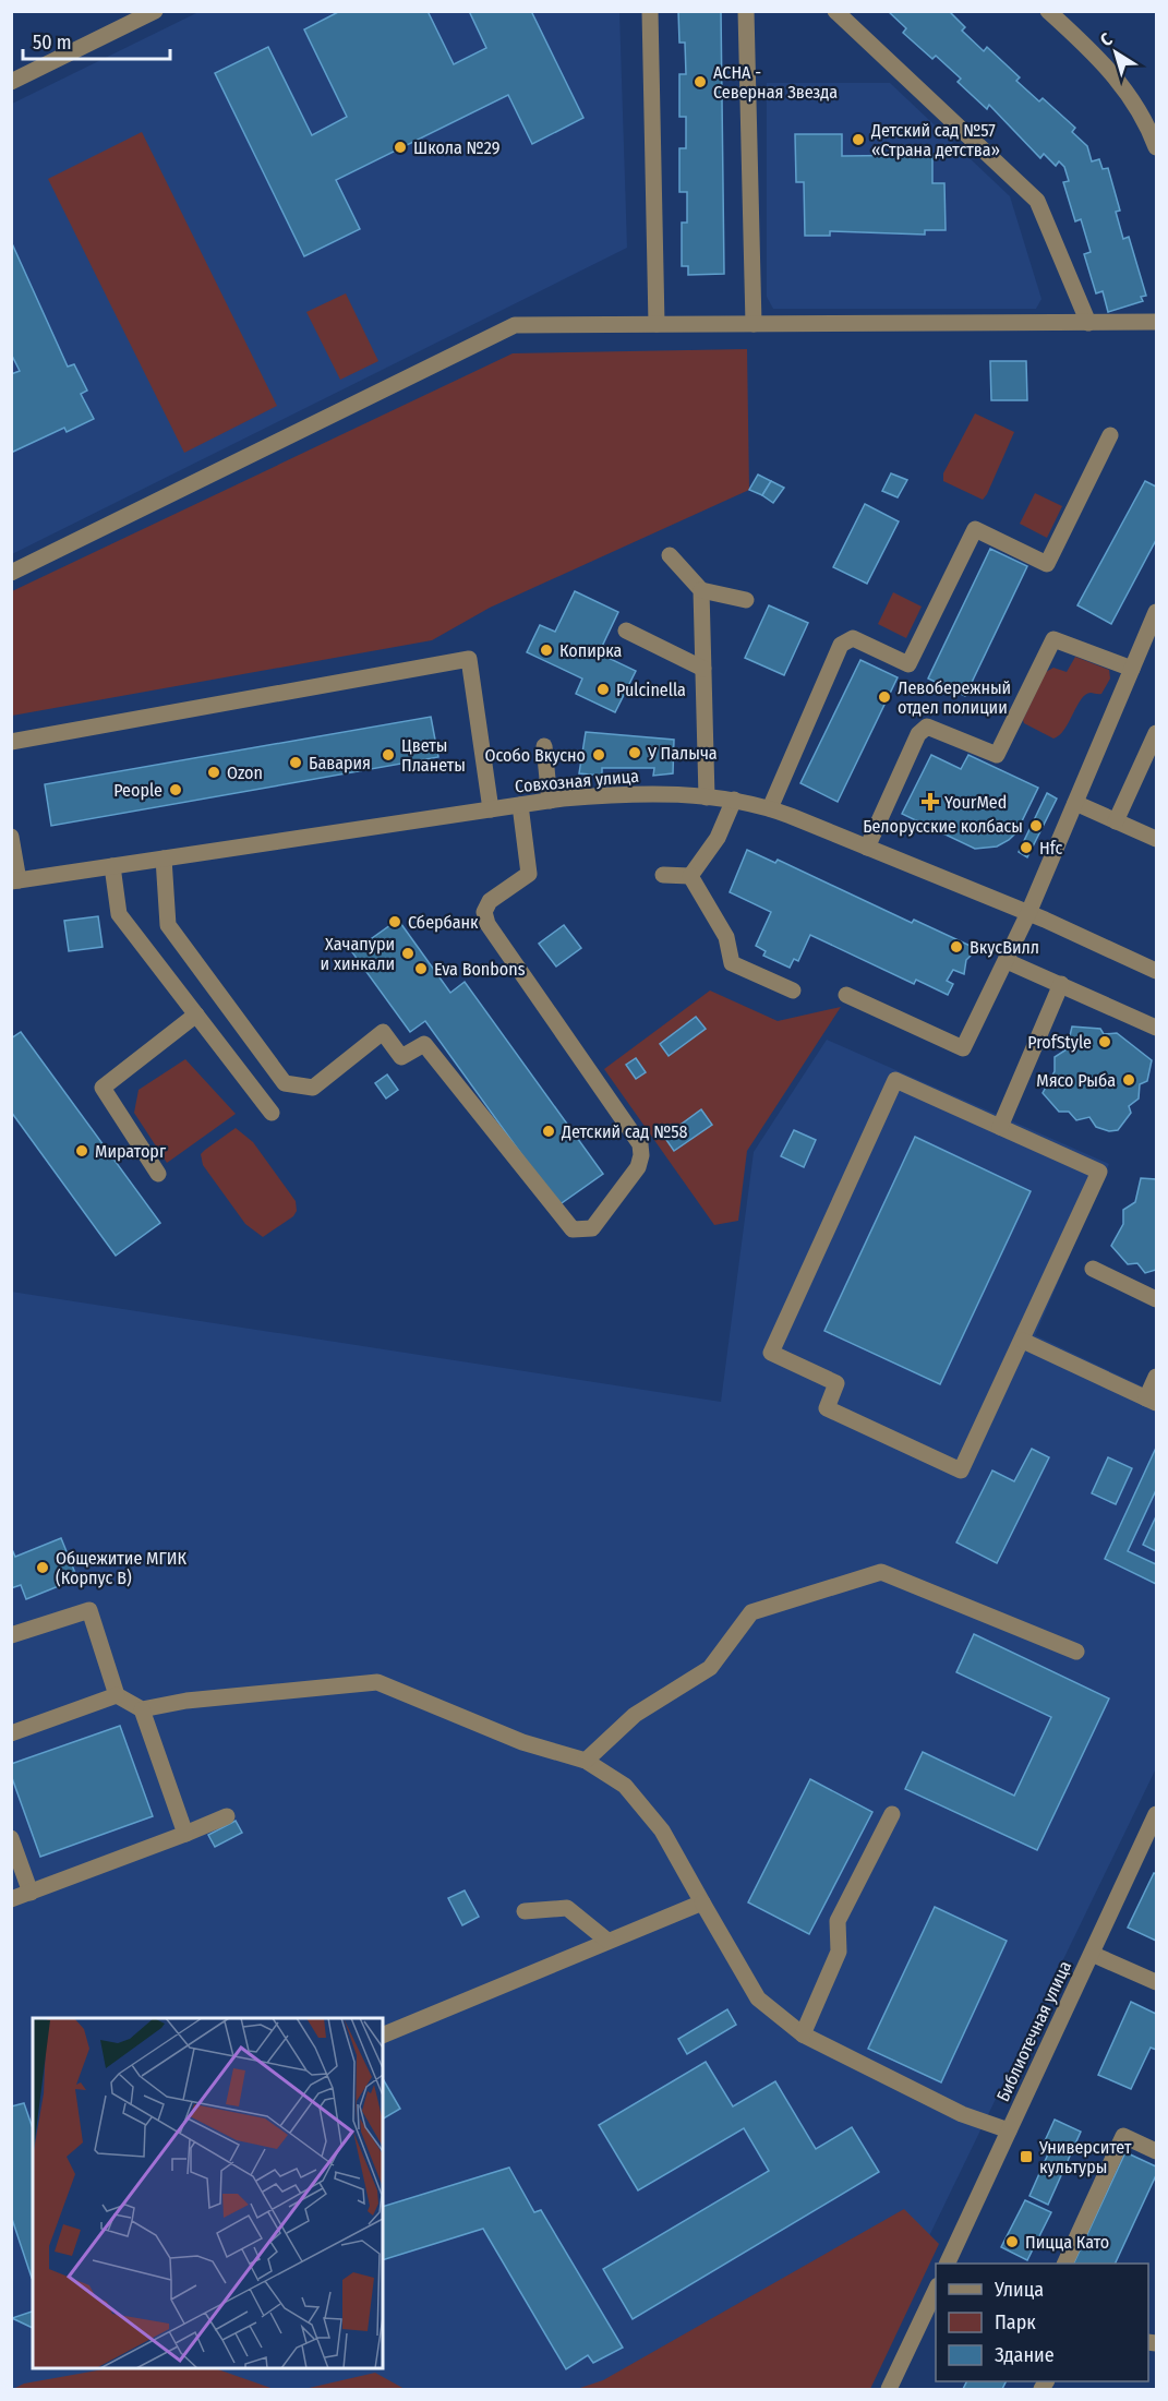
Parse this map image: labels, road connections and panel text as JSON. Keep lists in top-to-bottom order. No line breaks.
{"streets":{"street":["Совхозная улица","Библиотечная улица"]},"places":{"other":["АСНА - Северная Звезда","Детский сад №57 «Страна детства»","Школа №29","Копирка","Pulcinella","Левобережный отдел полиции","У Палыча","Цветы Планеты","Особо Вкусно","Бавария","Ozon","People","Белорусские колбасы","Hfc","Сбербанк","ВкусВилл","Хачапури и хинкали","Eva Bonbons","ProfStyle","Мясо Рыба","Детский сад №58","Мираторг","Общежитие МГИК (Корпус В)","Пицца Като"],"health":["YourMed"],"transit":["Университет культуры"]},"legend":["Улица","Парк","Здание"],"scale_bar":"50 m","north":"top left"}
